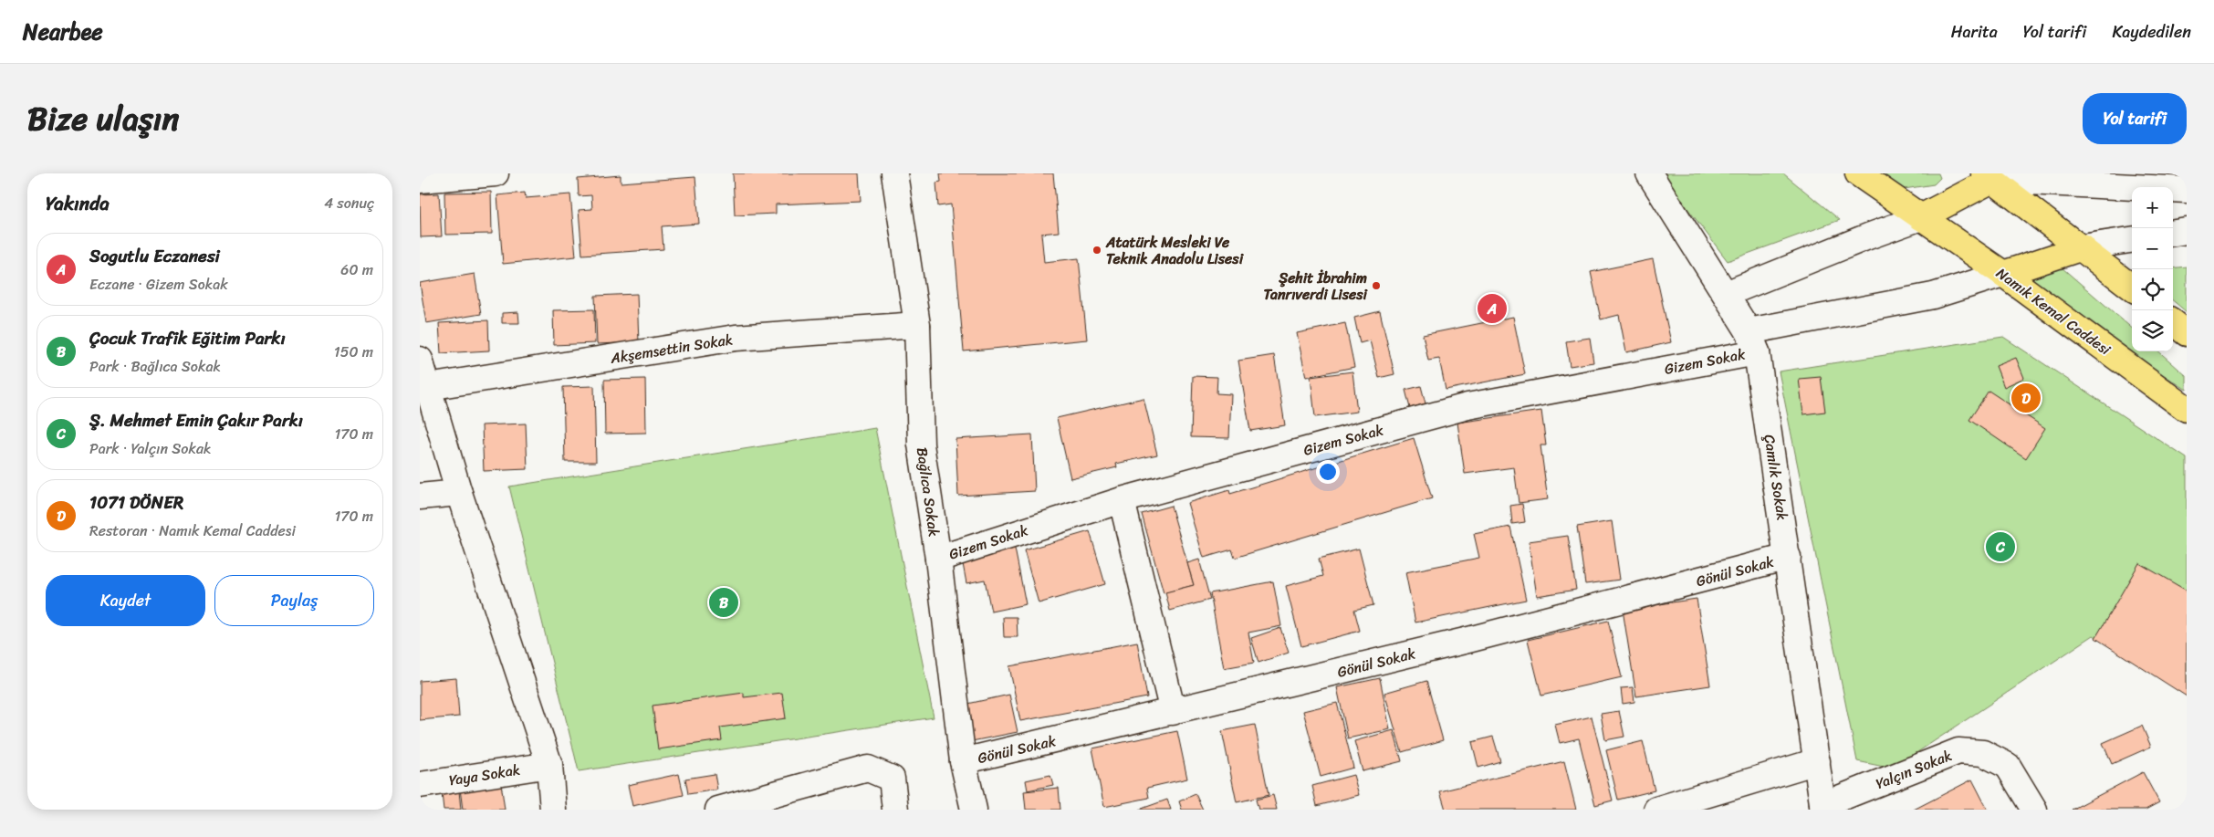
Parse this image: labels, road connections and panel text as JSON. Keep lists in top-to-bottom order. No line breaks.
{"streets":{"main road":["Namık Kemal Caddesi"],"street":["Akşemsettin Sokak","Gizem Sokak","Çamlık Sokak","Bağlıca Sokak","Gönül Sokak","Yalçın Sokak","Yaya Sokak"]},"crossings":[["Namık Kemal Caddesi","Gizem Sokak"],["Akşemsettin Sokak","Bağlıca Sokak"],["Gizem Sokak","Çamlık Sokak"],["Gizem Sokak","Bağlıca Sokak"],["Çamlık Sokak","Gönül Sokak"],["Çamlık Sokak","Yalçın Sokak"],["Bağlıca Sokak","Gönül Sokak"]],"places":["Atatürk Mesleki Ve Teknik Anadolu Lisesi","Şehit İbrahim Tanrıverdi Lisesi"],"page":{"header":"Nearbee","nav":["Harita","Yol tarifi","Kaydedilen"],"title":"Bize ulaşın","buttons":["Yol tarifi",["Kaydet","Paylaş"]],"heading":["Yakında","4 sonuç"],"map_buttons":["+","−"],"list":[{"mark":"A","name":"Sogutlu Eczanesi","note":"Eczane · Gizem Sokak","value":"60 m"},{"mark":"B","name":"Çocuk Trafik Eğitim Parkı","note":"Park · Bağlıca Sokak","value":"150 m"},{"mark":"C","name":"Ş. Mehmet Emin Çakır Parkı","note":"Park · Yalçın Sokak","value":"170 m"},{"mark":"D","name":"1071 DÖNER","note":"Restoran · Namık Kemal Caddesi","value":"170 m"}],"pins":["A","D","C","B"]}}
